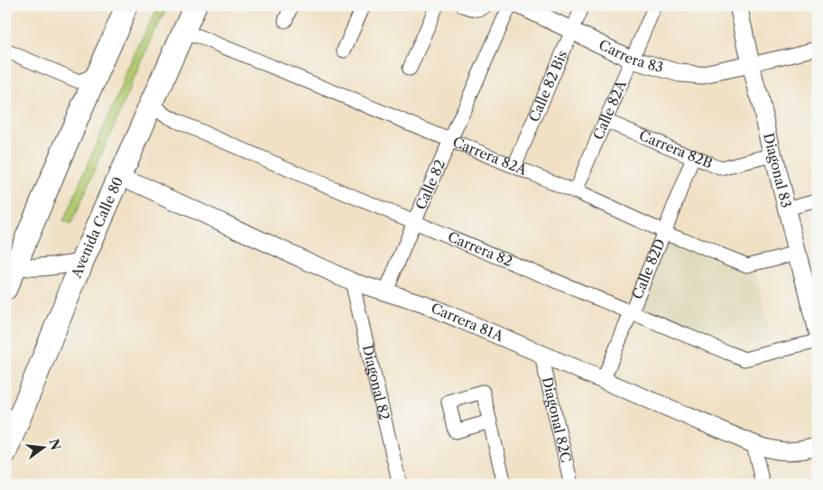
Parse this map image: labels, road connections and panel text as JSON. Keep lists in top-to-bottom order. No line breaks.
{"streets":{"highway":["Avenida Calle 80"],"street":["Carrera 83","Calle 82 Bis","Calle 82A","Carrera 82B","Carrera 82A","Diagonal 83","Calle 82","Carrera 82","Calle 82D","Carrera 81A","Diagonal 82","Diagonal 82C"]},"crossings":[["Carrera 83","Calle 82 Bis"],["Carrera 83","Calle 82A"],["Carrera 83","Diagonal 83"],["Calle 82 Bis","Carrera 82A"],["Calle 82A","Carrera 82B"],["Calle 82A","Carrera 82A"],["Carrera 82B","Diagonal 83"],["Carrera 82B","Calle 82D"],["Carrera 82A","Diagonal 83"],["Carrera 82A","Calle 82"],["Carrera 82A","Avenida Calle 80"],["Carrera 82A","Calle 82D"],["Calle 82","Carrera 82"],["Calle 82","Carrera 81A"],["Avenida Calle 80","Carrera 82"],["Avenida Calle 80","Carrera 81A"],["Carrera 82","Calle 82D"],["Calle 82D","Carrera 81A"],["Carrera 81A","Diagonal 82"],["Carrera 81A","Diagonal 82C"]],"north":"right"}
